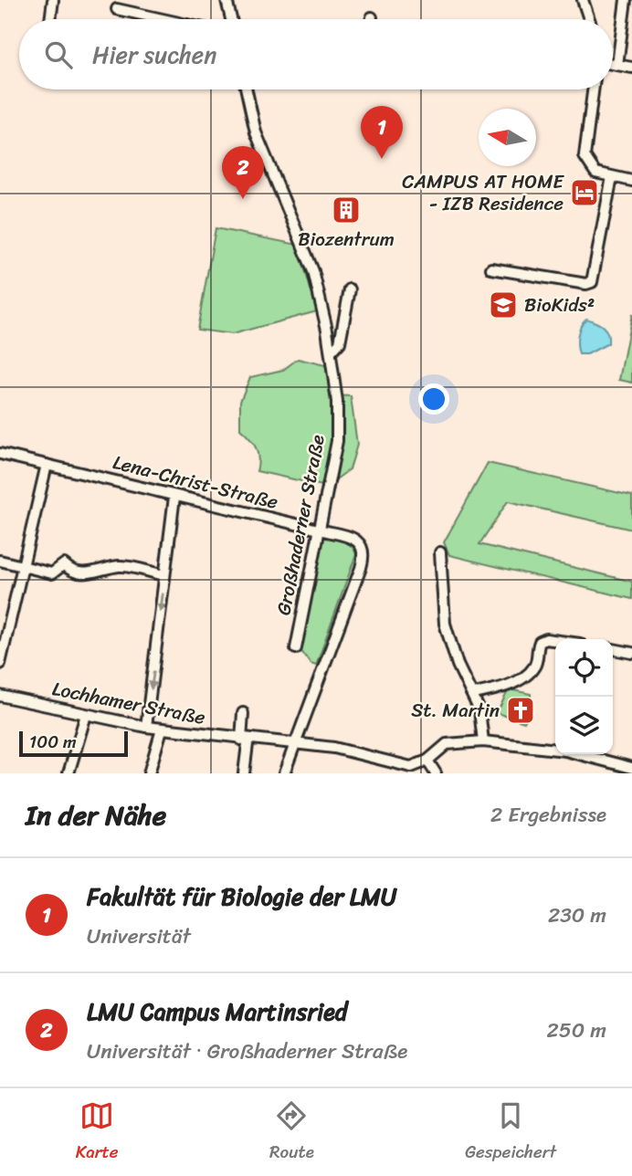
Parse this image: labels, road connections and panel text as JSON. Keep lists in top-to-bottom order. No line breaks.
{"streets":{"street":["Lena-Christ-Straße","Großhaderner Straße","Lochhamer Straße"]},"crossings":[["Lena-Christ-Straße","Großhaderner Straße"],["Lena-Christ-Straße","Lochhamer Straße"]],"places":{"hotel":["CAMPUS AT HOME - IZB Residence"],"building":["Biozentrum"],"school or university":["BioKids²"],"church":["St. Martin"]},"scale_bar":"100 m","north":"left","page":{"search":"Hier suchen","pins":["1","2"],"scale":"100 m","heading":["In der Nähe","2 Ergebnisse"],"list":[{"mark":"1","name":"Fakultät für Biologie der LMU","note":"Universität","value":"230 m"},{"mark":"2","name":"LMU Campus Martinsried","note":"Universität · Großhaderner Straße","value":"250 m"}],"nav":["Karte","Route","Gespeichert"]}}
